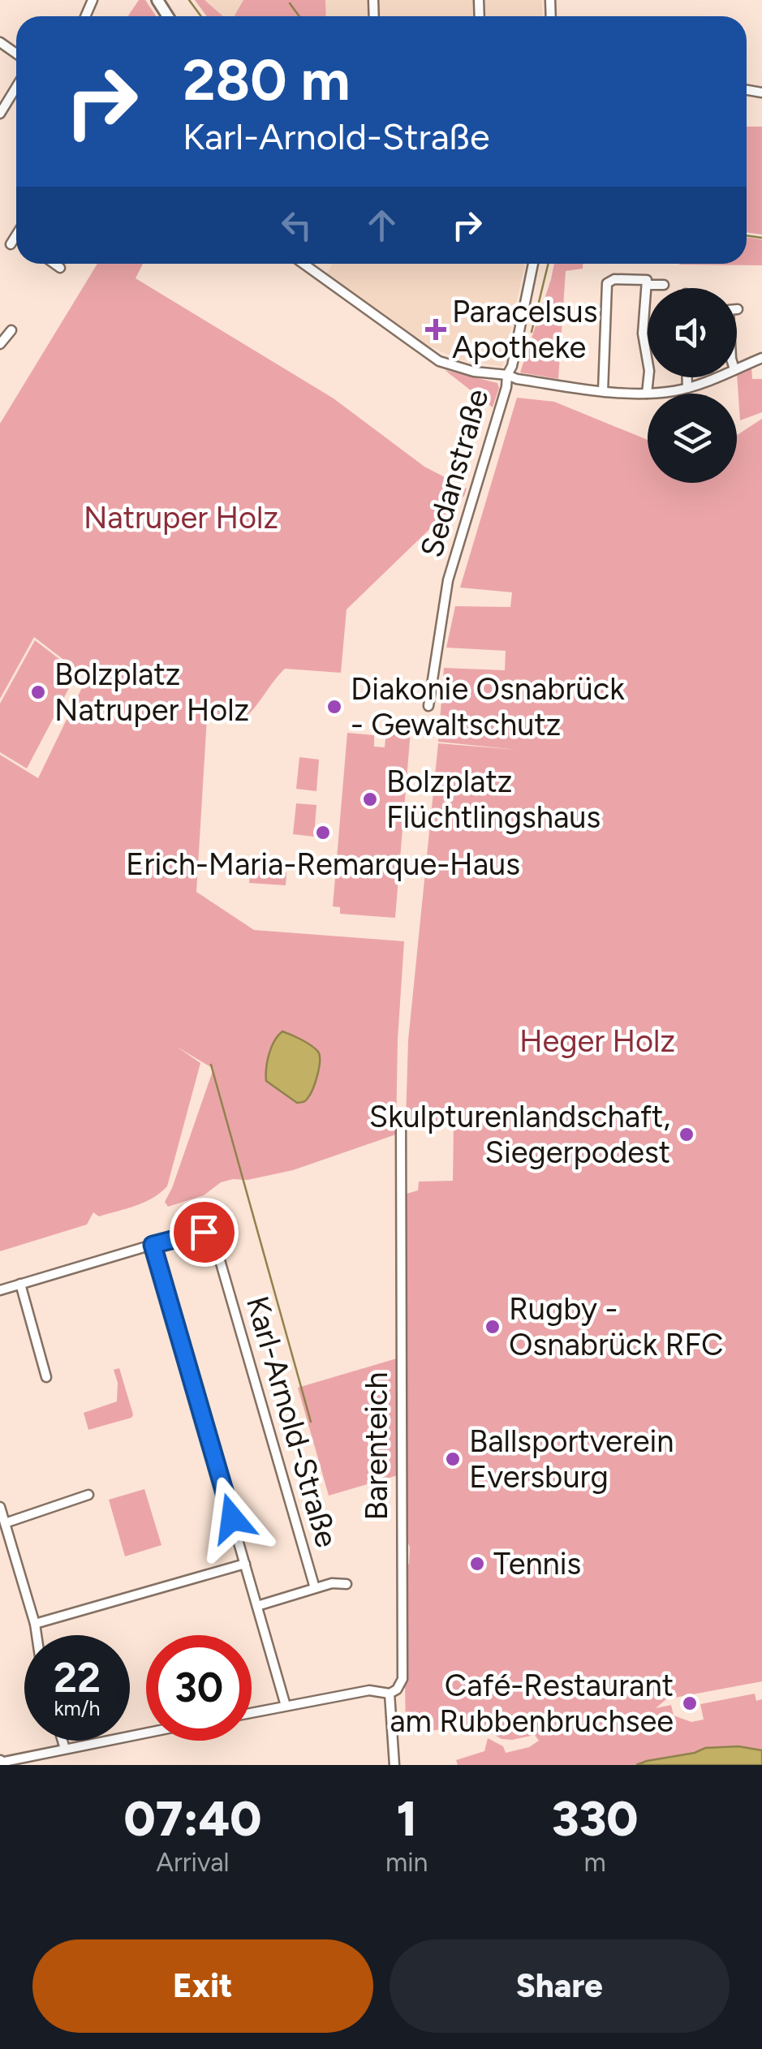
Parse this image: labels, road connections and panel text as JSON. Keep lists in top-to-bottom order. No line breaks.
{"streets":{"street":["Sedanstraße","Karl-Arnold-Straße","Barenteich"]},"parks":["Natruper Holz","Heger Holz"],"places":{"health":["Paracelsus Apotheke"],"other":["Bolzplatz Natruper Holz","Diakonie Osnabrück - Gewaltschutz","Bolzplatz Flüchtlingshaus","Erich-Maria-Remarque-Haus","Skulpturenlandschaft, Siegerpodest","Rugby - Osnabrück RFC","Ballsportverein Eversburg","Tennis","Café-Restaurant am Rubbenbruchsee"]},"page":{"turn":["280 m","Karl-Arnold-Straße"],"speed":"22 km/h","limit":"30","eta":["07:40","Arrival","1","min","330","m"],"buttons":["Exit","Share"]}}
